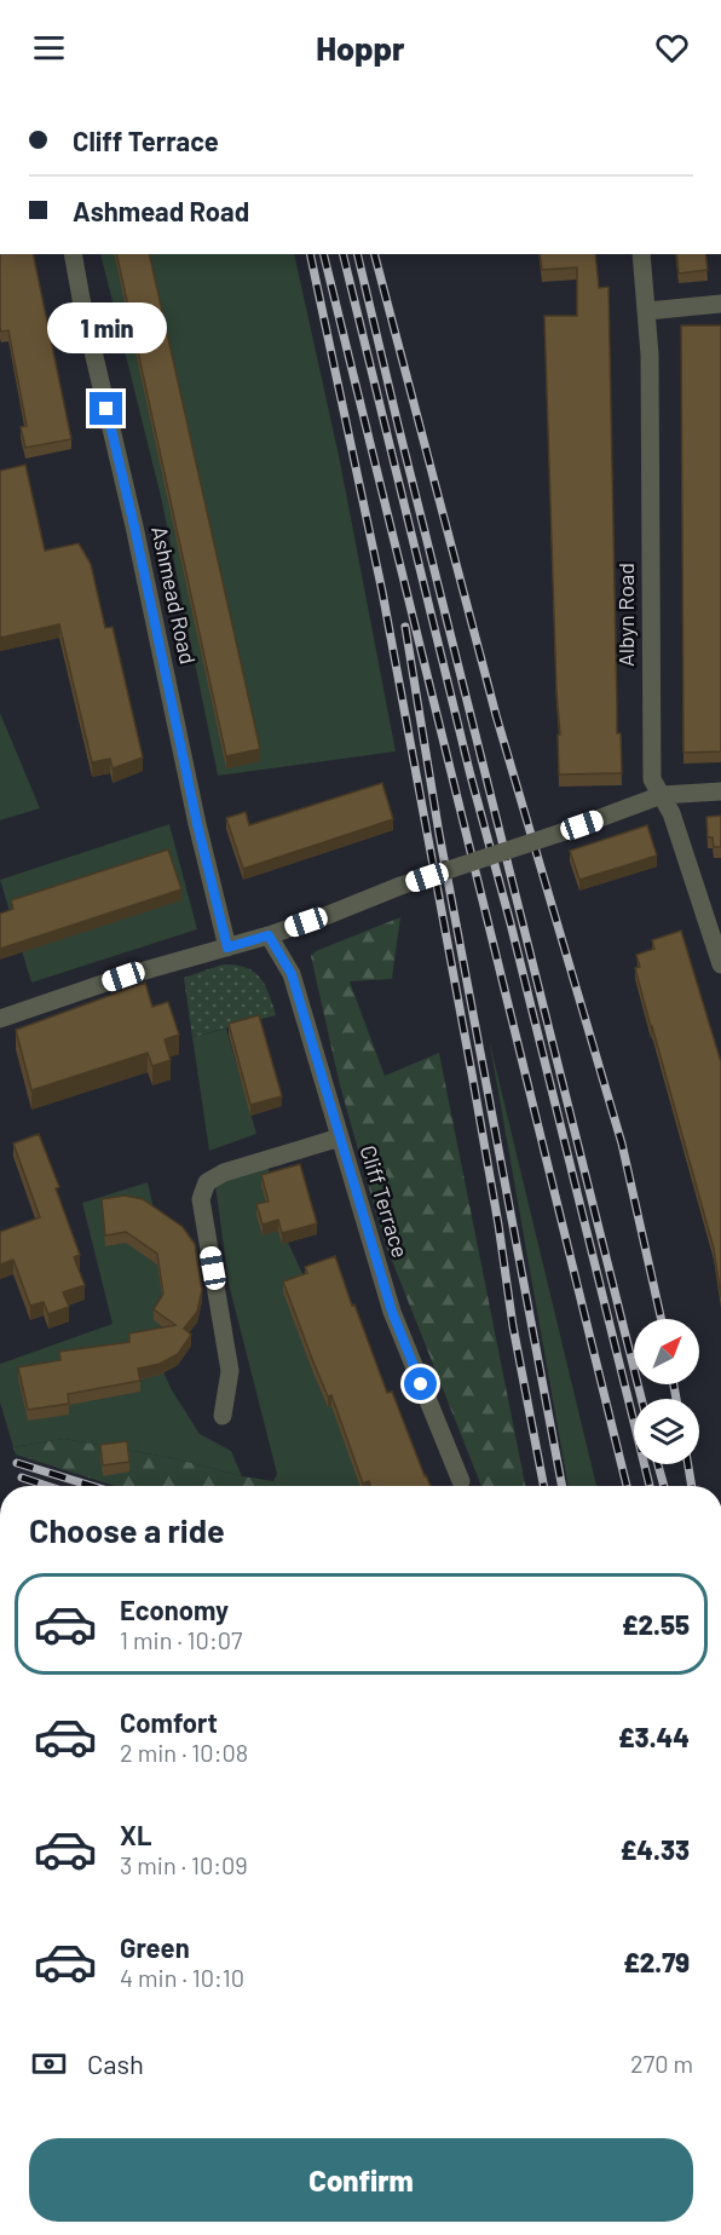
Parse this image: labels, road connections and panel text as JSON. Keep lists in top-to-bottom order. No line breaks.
{"streets":{"street":["Ashmead Road","Albyn Road","Cliff Terrace"]},"north":"top right","page":{"header":"Hoppr","banner":["Cliff Terrace","Ashmead Road"],"bubble":"1 min","heading":"Choose a ride","list":[{"name":"Economy","note":"1 min · 10:07","value":"£2.55"},{"name":"Comfort","note":"2 min · 10:08","value":"£3.44"},{"name":"XL","note":"3 min · 10:09","value":"£4.33"},{"name":"Green","note":"4 min · 10:10","value":"£2.79"}],"pay":["Cash","270 m"],"buttons":"Confirm"}}
